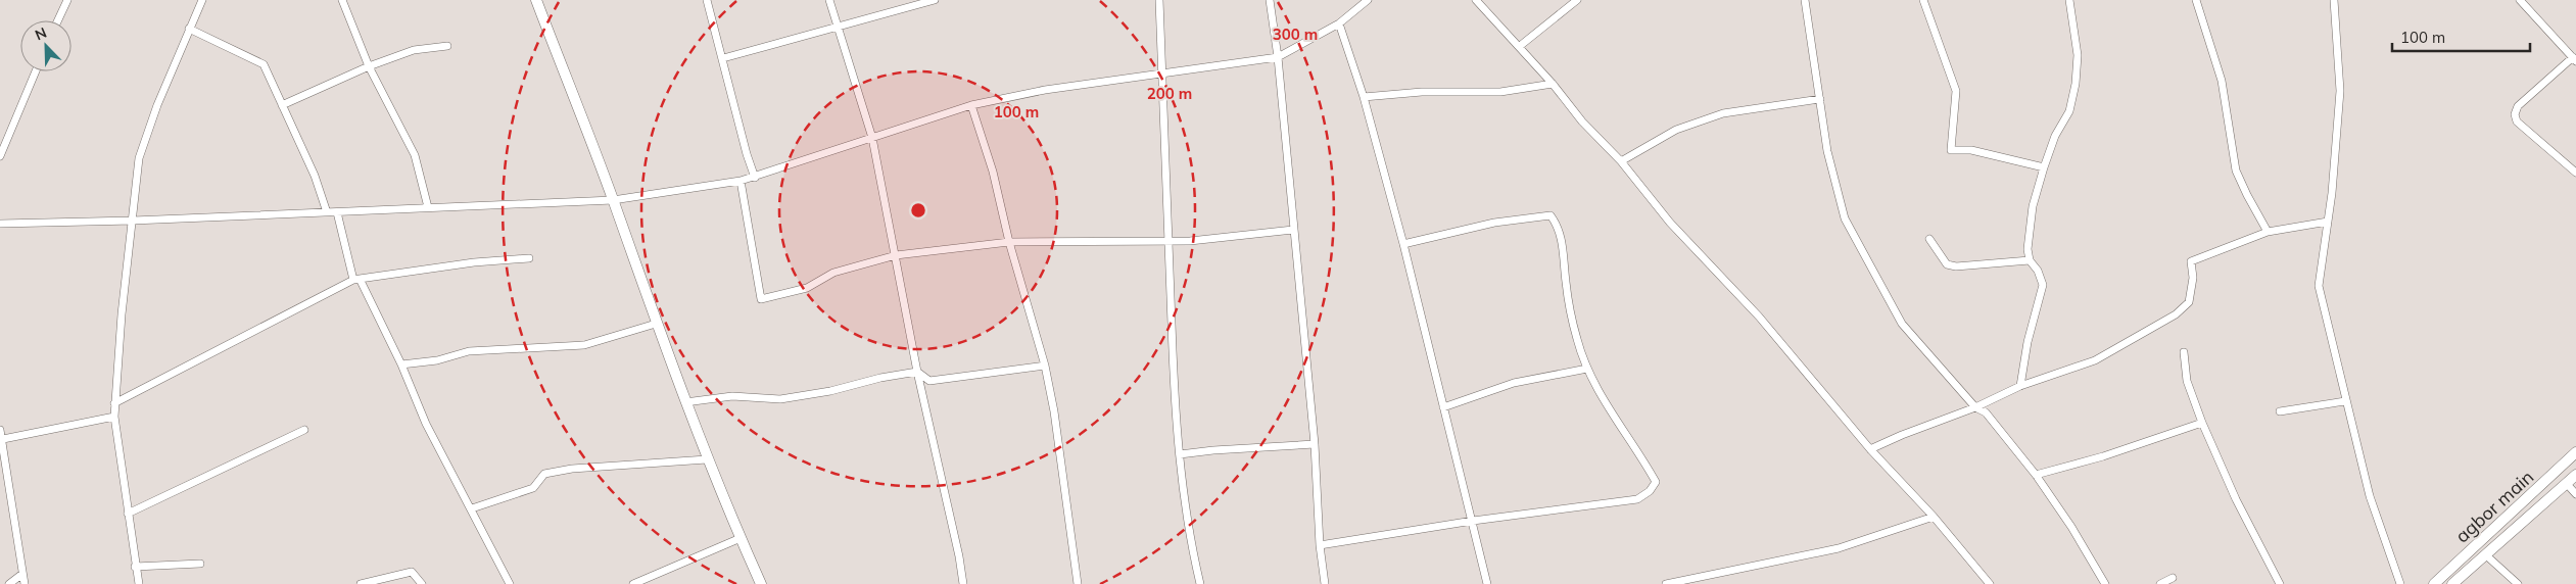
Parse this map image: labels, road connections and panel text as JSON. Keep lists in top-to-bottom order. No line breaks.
{"streets":{"street":["agbor main"]},"scale_bar":"100 m","north":"top left","rings":["300 m","200 m","100 m"]}
